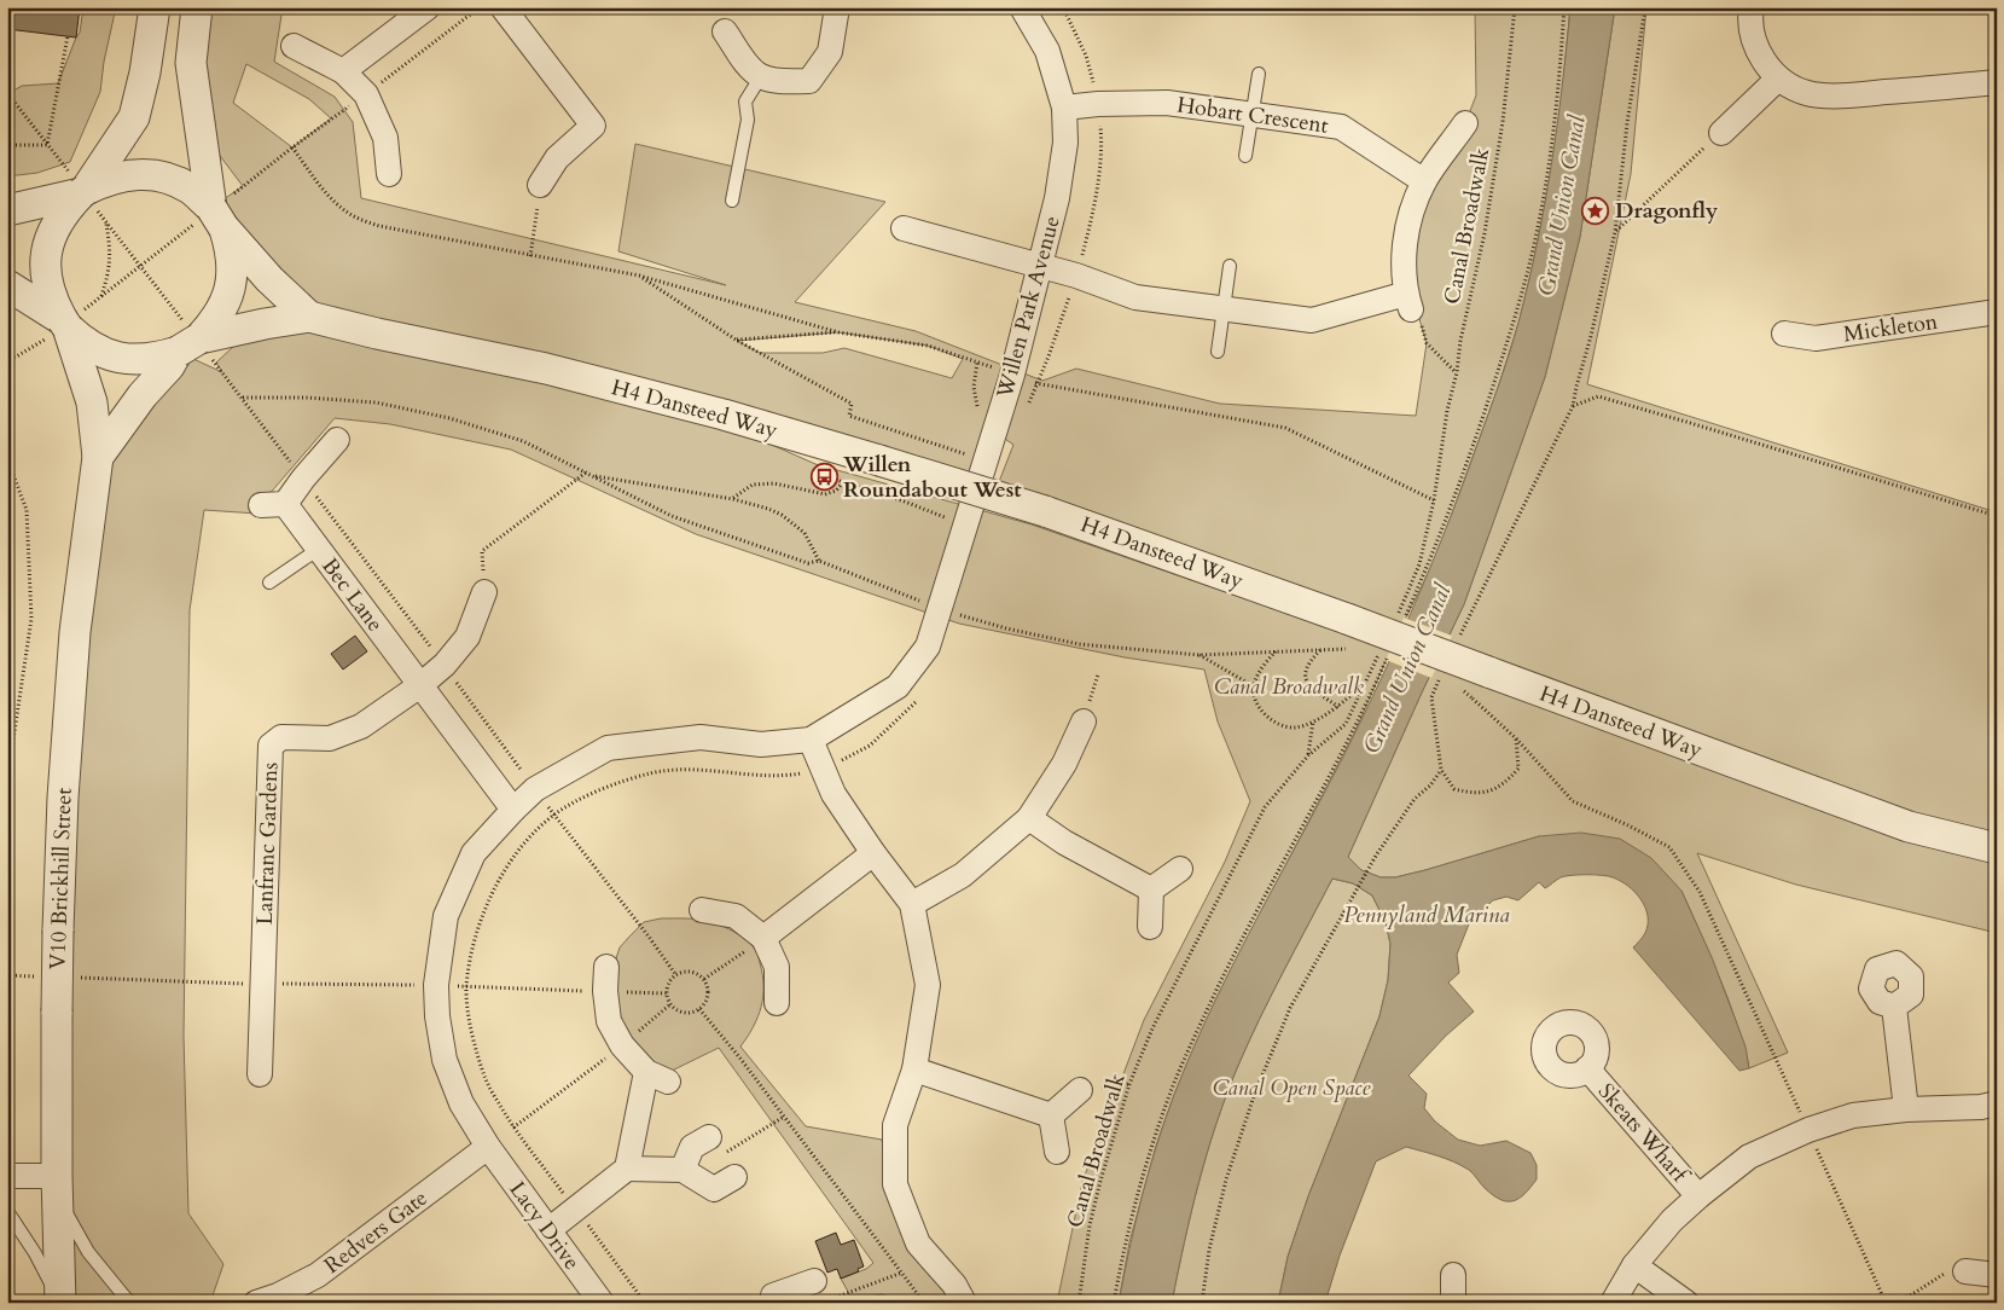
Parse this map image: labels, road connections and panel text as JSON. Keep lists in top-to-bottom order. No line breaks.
{"streets":{"street":["Hobart Crescent","Willen Park Avenue","Mickleton","H4 Dansteed Way","Bec Lane","Lanfranc Gardens","V10 Brickhill Street","Skeats Wharf","Lacy Drive","Redvers Gate"],"path":["Canal Broadwalk"]},"crossings":[["Hobart Crescent","Willen Park Avenue"],["Willen Park Avenue","Lacy Drive"],["H4 Dansteed Way","V10 Brickhill Street"],["Bec Lane","Lanfranc Gardens"],["Bec Lane","Lacy Drive"],["Lacy Drive","Redvers Gate"]],"water":["Grand Union Canal","Pennyland Marina"],"parks":["Canal Broadwalk","Canal Open Space"],"places":{"place":["Dragonfly"],"bus stop":["Willen Roundabout West"]}}
